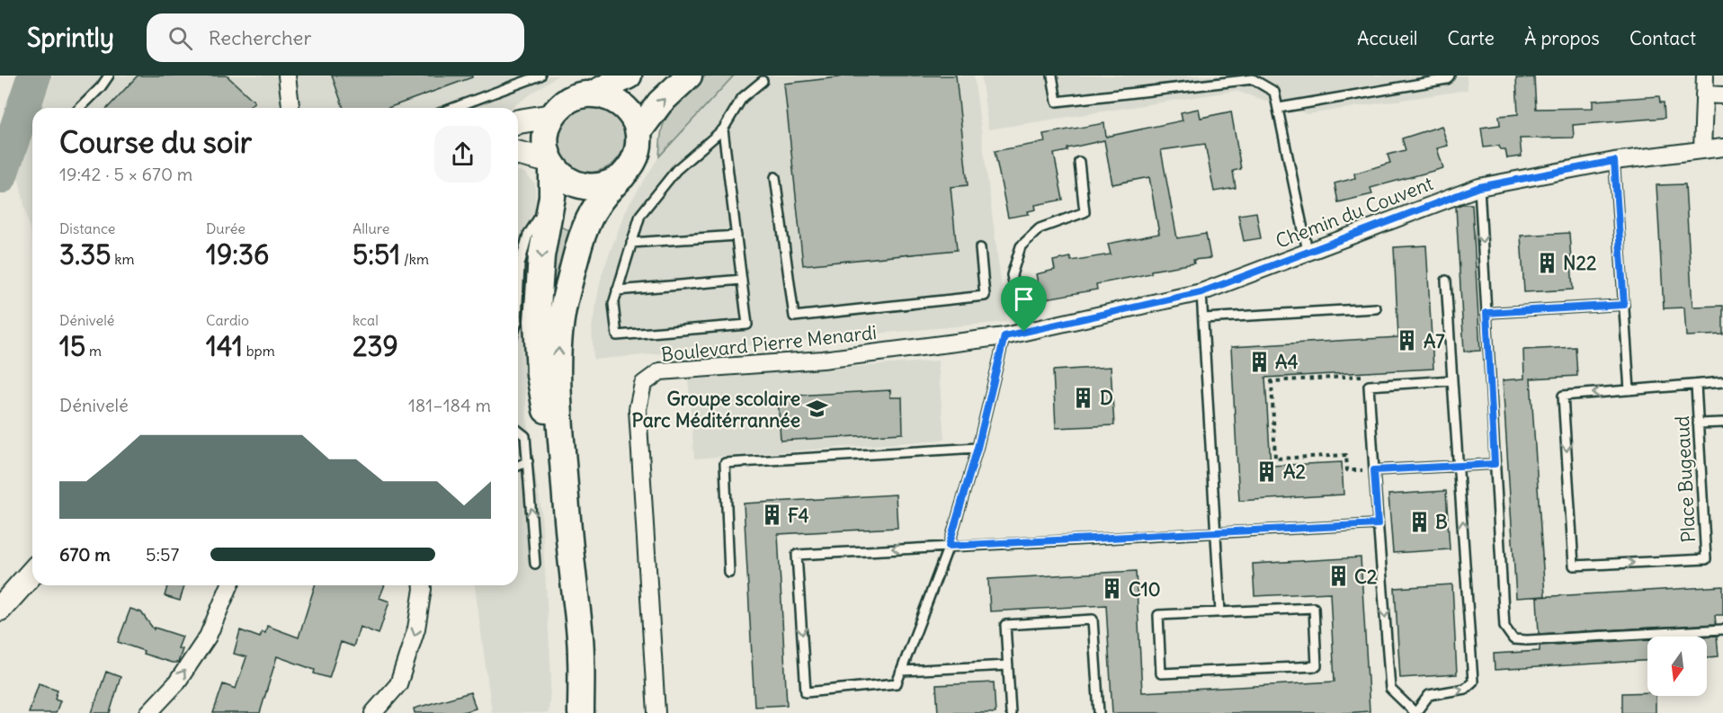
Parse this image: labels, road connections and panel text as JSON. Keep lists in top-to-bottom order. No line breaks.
{"streets":{"street":["Chemin du Couvent","Boulevard Pierre Menardi"],"lane":["Place Bugeaud"]},"crossings":[["Chemin du Couvent","Boulevard Pierre Menardi"]],"places":{"building":["N22","A7","A4","D","A2","F4","B","C2","C10"],"school or university":["Groupe scolaire Parc Méditérrannée"]},"north":"bottom","page":{"header":"Sprintly","search":"Rechercher","nav":["Accueil","Carte","À propos","Contact"],"heading":["Course du soir","19:42 · 5 × 670 m"],"stats":[["Distance","3.35 km"],["Durée","19:36"],["Allure","5:51 /km"],["Dénivelé","15 m"],["Cardio","141 bpm"],["kcal","239"]],"chart":["Dénivelé","181–184 m"],"list":[{"name":"670 m","note":"5:57"}]}}
